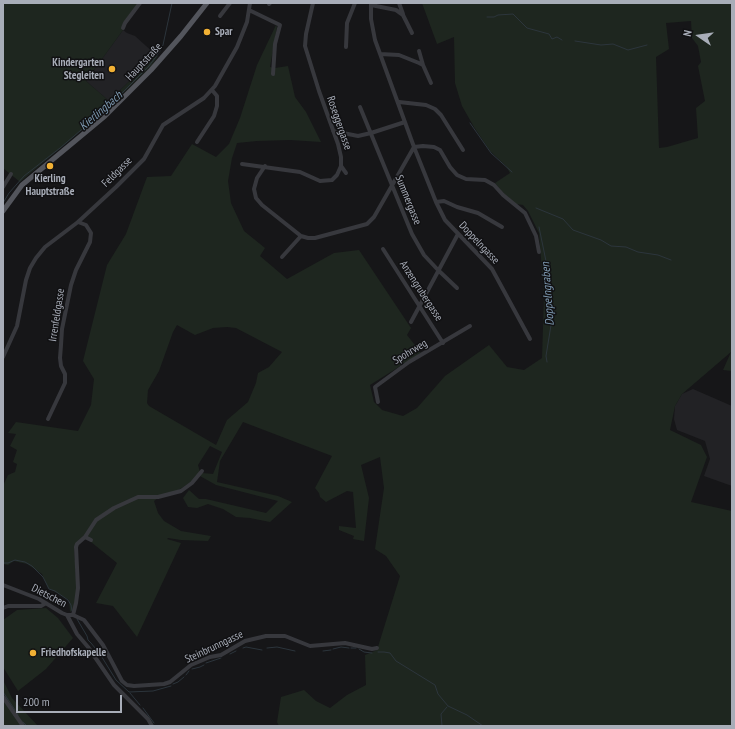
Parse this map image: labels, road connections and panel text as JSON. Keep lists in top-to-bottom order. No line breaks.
{"streets":{"main road":["Hauptstraße"],"street":["Roseggergasse","Feldgasse","Summergasse","Doppelngasse","Anzengrubergasse","Irrenfeldgasse","Spohrweg","Dietschen","Steinbrunngasse"]},"crossings":[["Feldgasse","Irrenfeldgasse"],["Anzengrubergasse","Spohrweg"]],"water":["Kierlingbach","Doppelngraben"],"places":["Spar","Kindergarten Stegleiten","Kierling Hauptstraße","Friedhofskapelle"],"scale_bar":"200 m","north":"left"}
